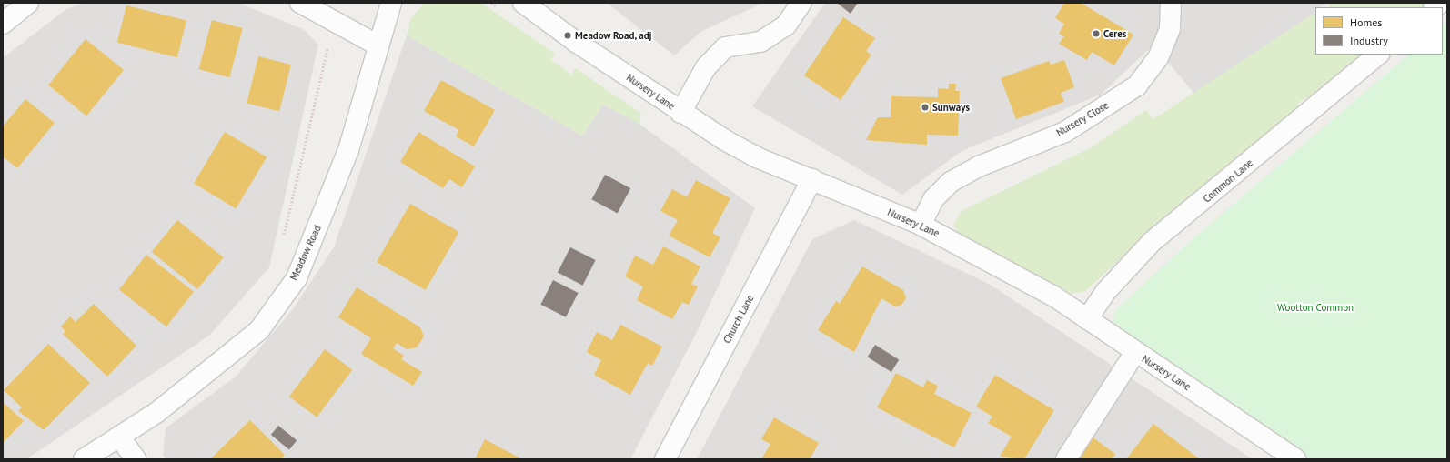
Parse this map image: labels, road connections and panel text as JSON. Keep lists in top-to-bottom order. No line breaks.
{"streets":{"street":["Nursery Lane","Nursery Close","Common Lane","Meadow Road","Church Lane"]},"crossings":[["Nursery Lane","Nursery Close"],["Nursery Lane","Common Lane"],["Nursery Lane","Church Lane"]],"parks":["Wootton Common"],"places":["Ceres","Meadow Road, adj","Sunways"],"legend":["Homes","Industry"]}
